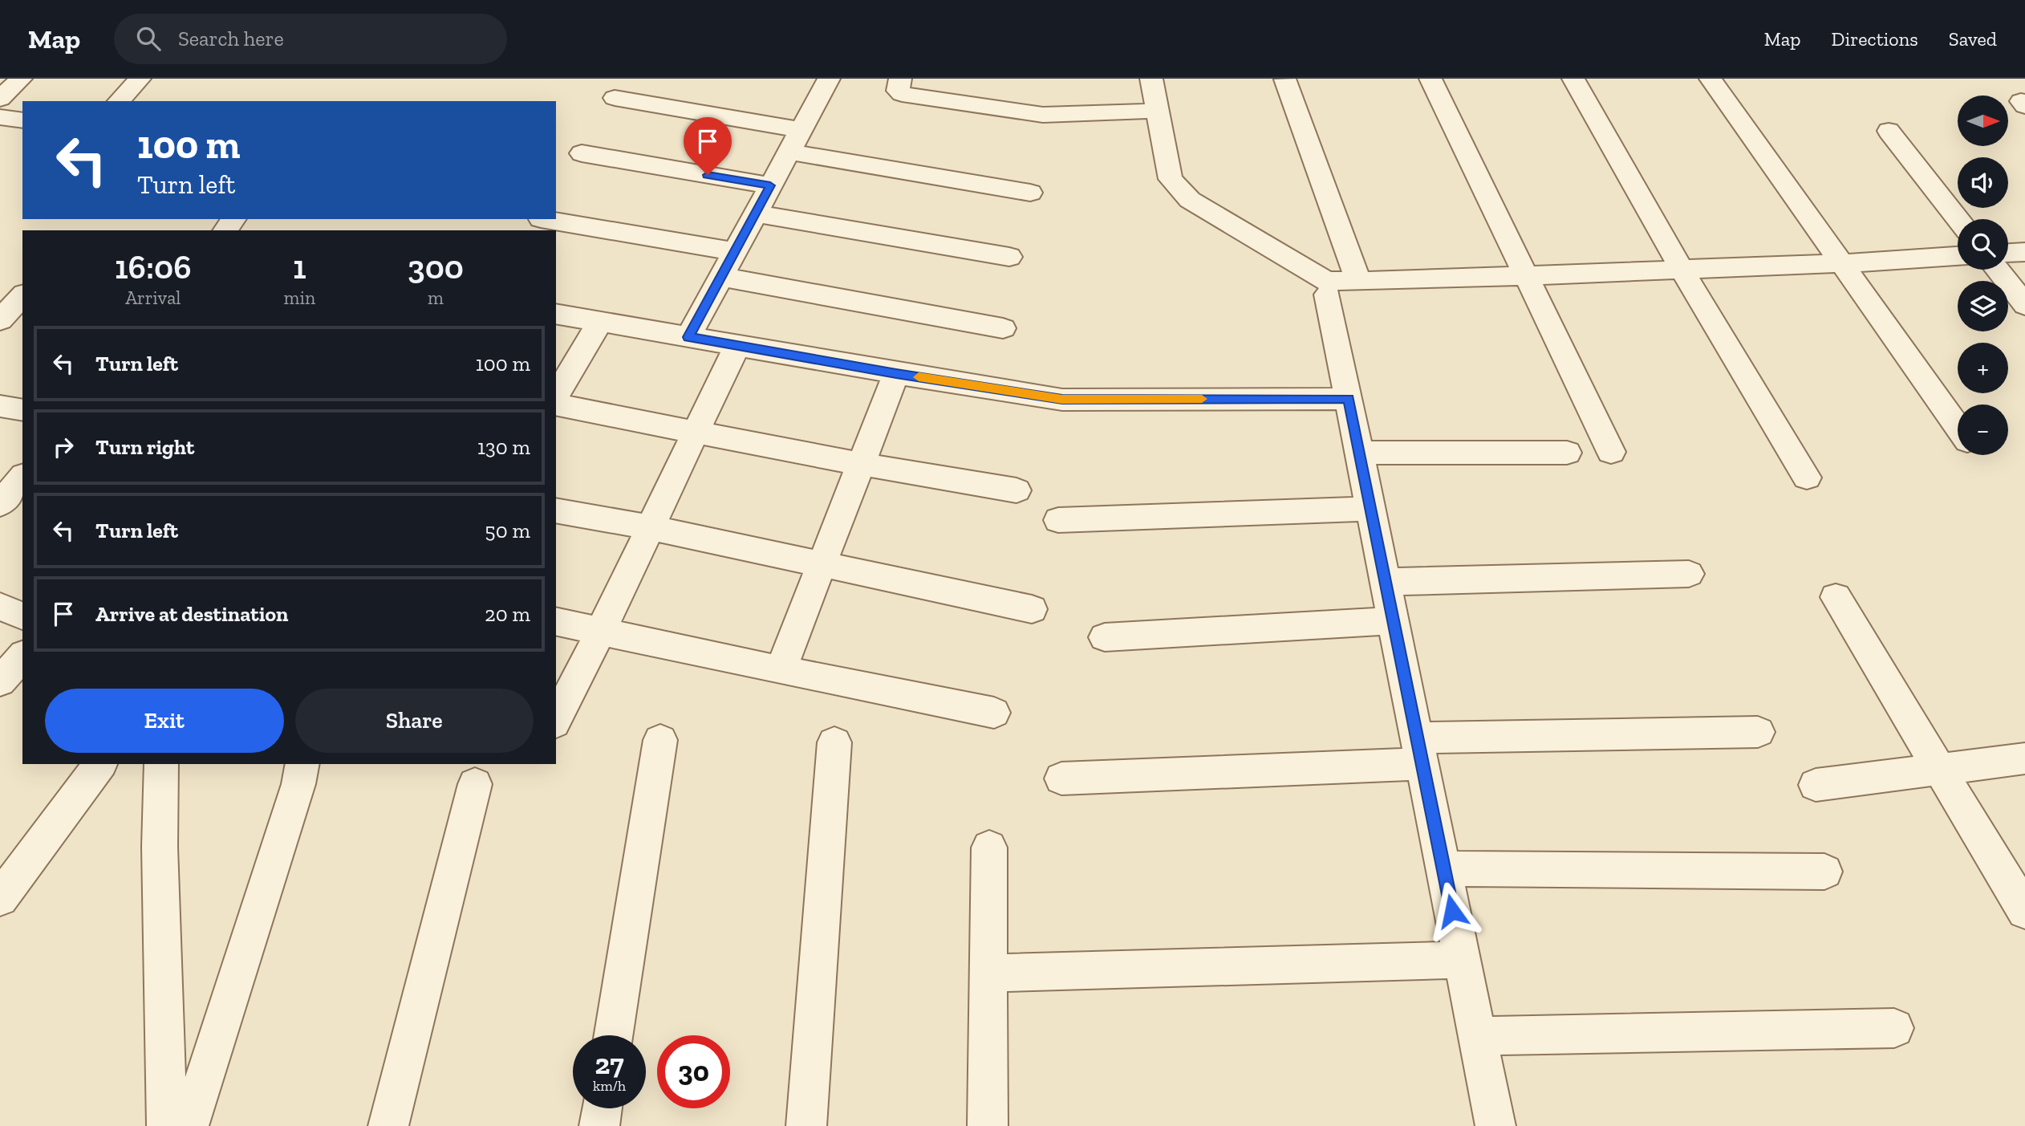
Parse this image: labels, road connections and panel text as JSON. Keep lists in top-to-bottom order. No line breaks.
{"north":"right","page":{"header":"Map","search":"Search here","nav":["Map","Directions","Saved"],"map_buttons":["+","−"],"turn":["100 m","Turn left"],"eta":["16:06","Arrival","1","min","300","m"],"list":[{"name":"Turn left","value":"100 m"},{"name":"Turn right","value":"130 m"},{"name":"Turn left","value":"50 m"},{"name":"Arrive at destination","value":"20 m"}],"buttons":["Exit","Share"],"speed":"27 km/h","limit":"30"}}
